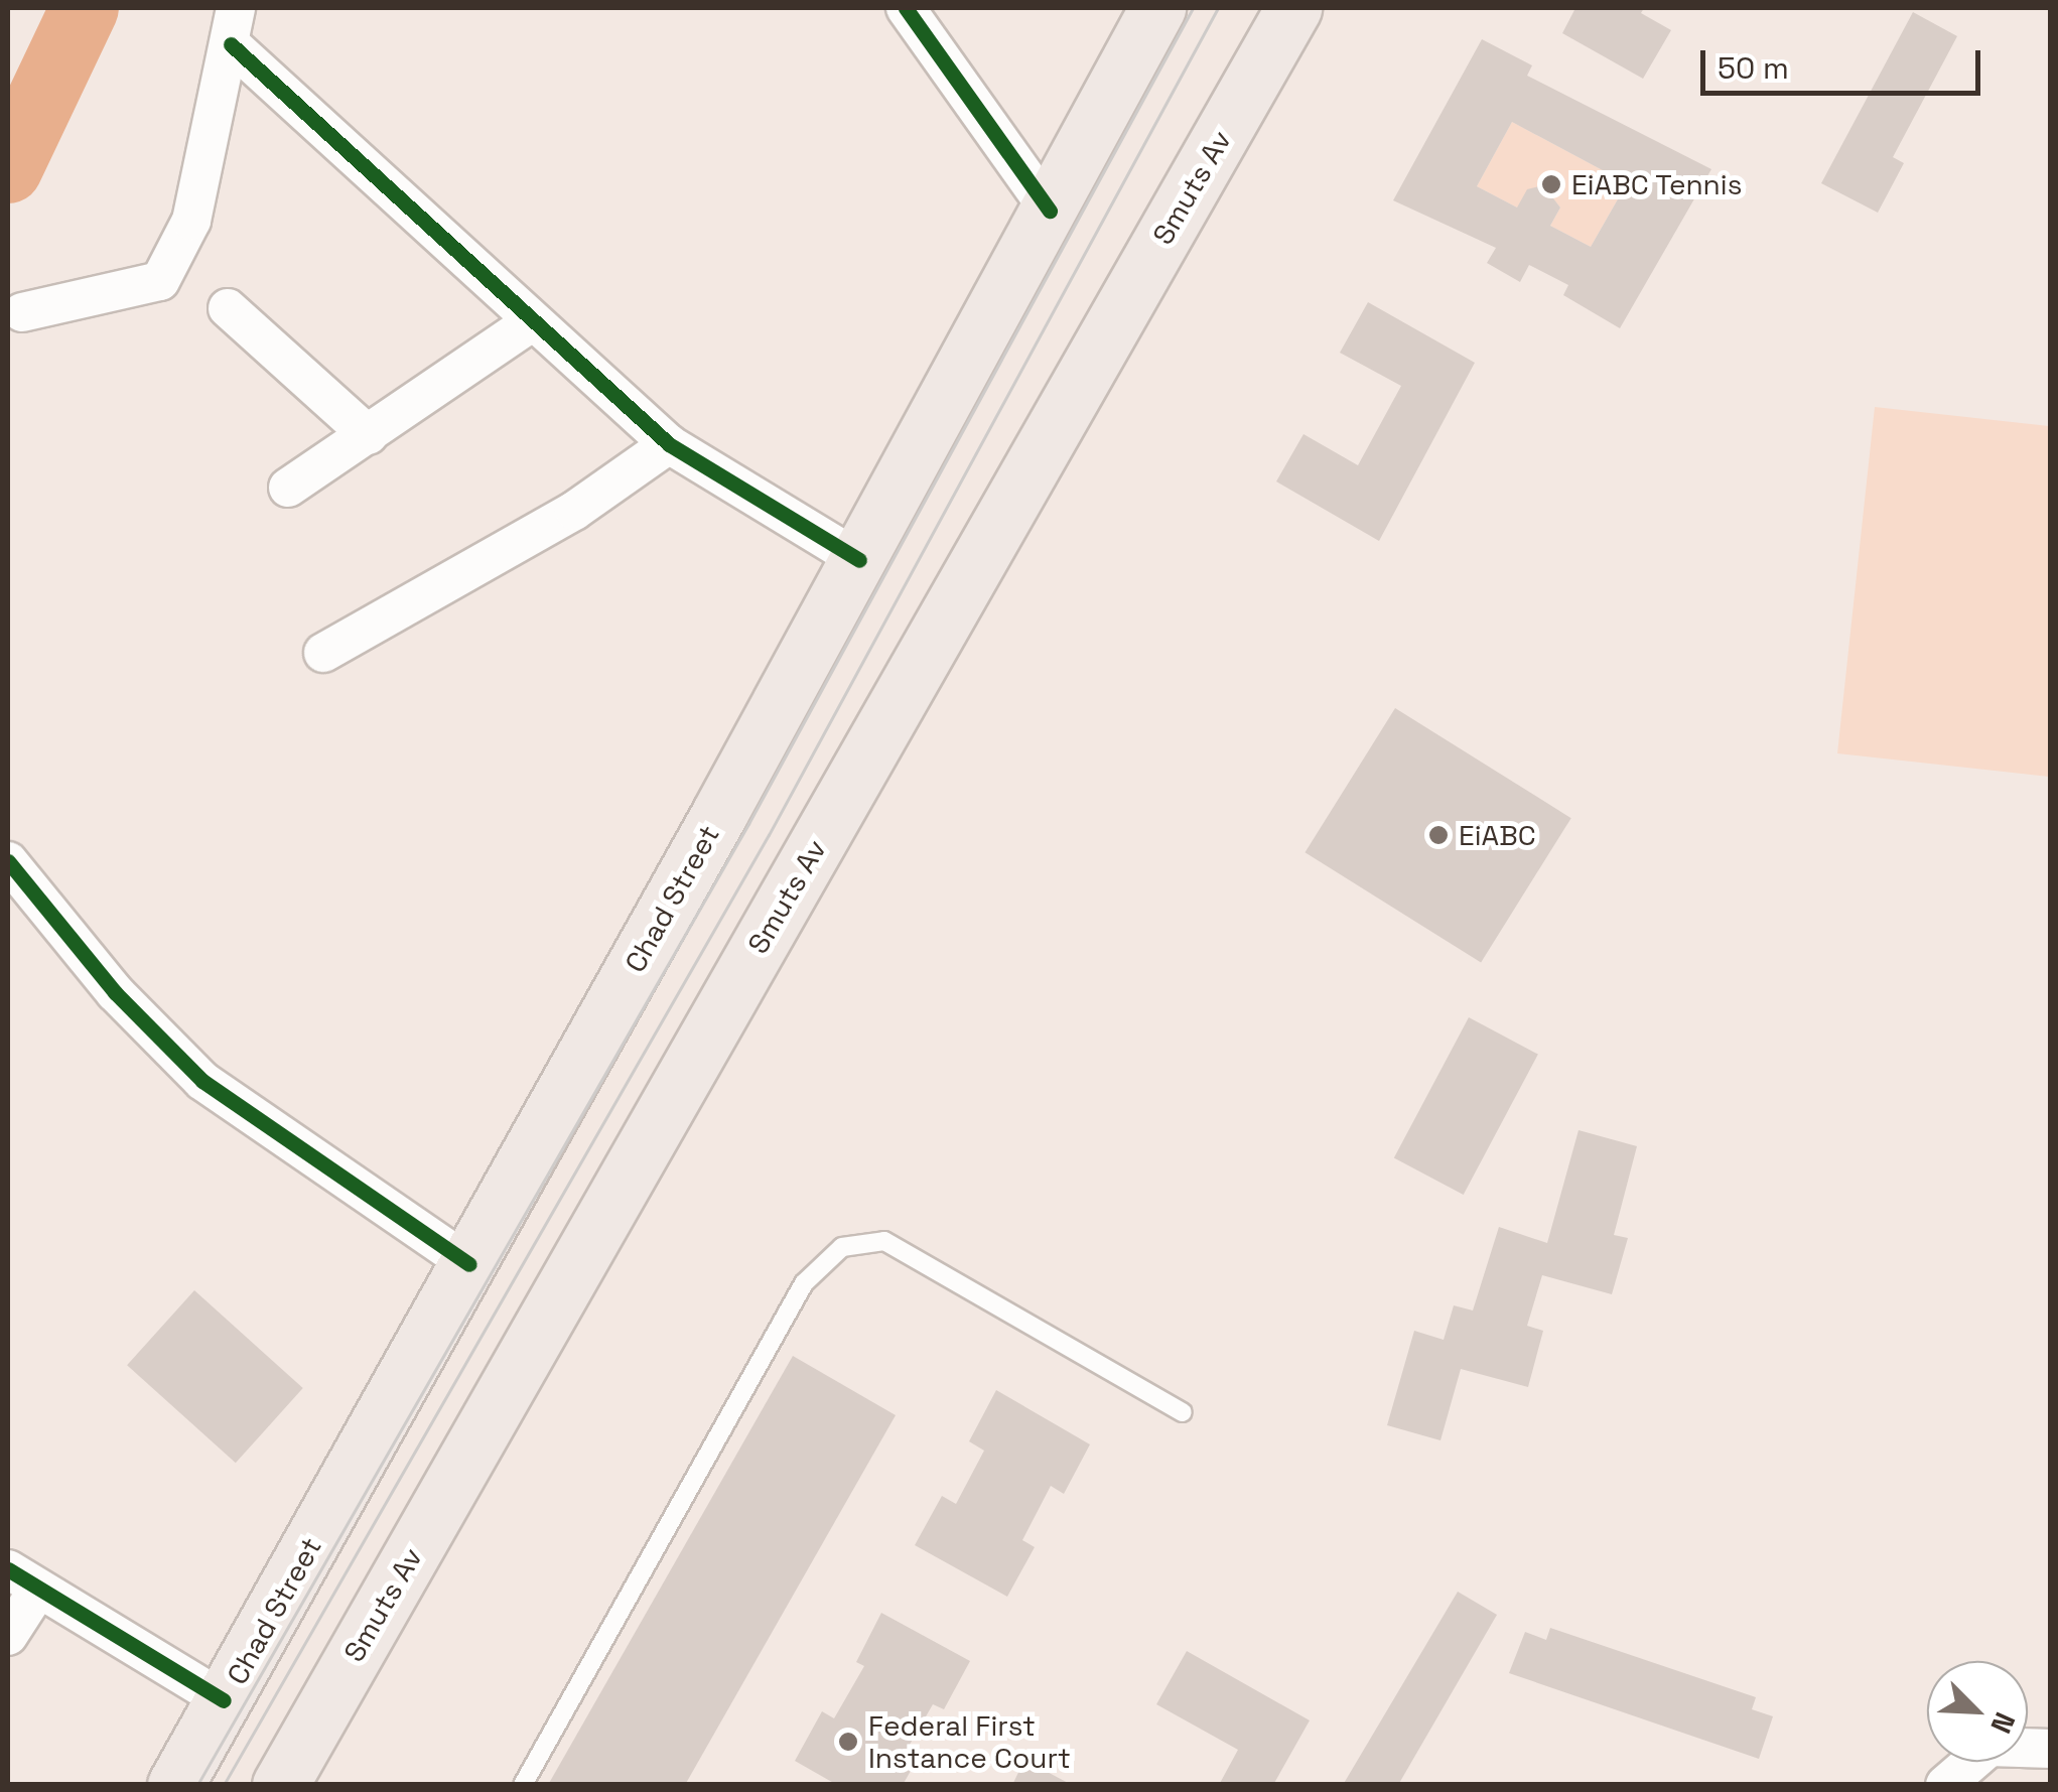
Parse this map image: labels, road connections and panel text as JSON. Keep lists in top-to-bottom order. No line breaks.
{"streets":{"main road":["Smuts Av","Chad Street"]},"places":["EiABC Tennis","EiABC","Federal First Instance Court"],"scale_bar":"50 m","north":"bottom right"}
